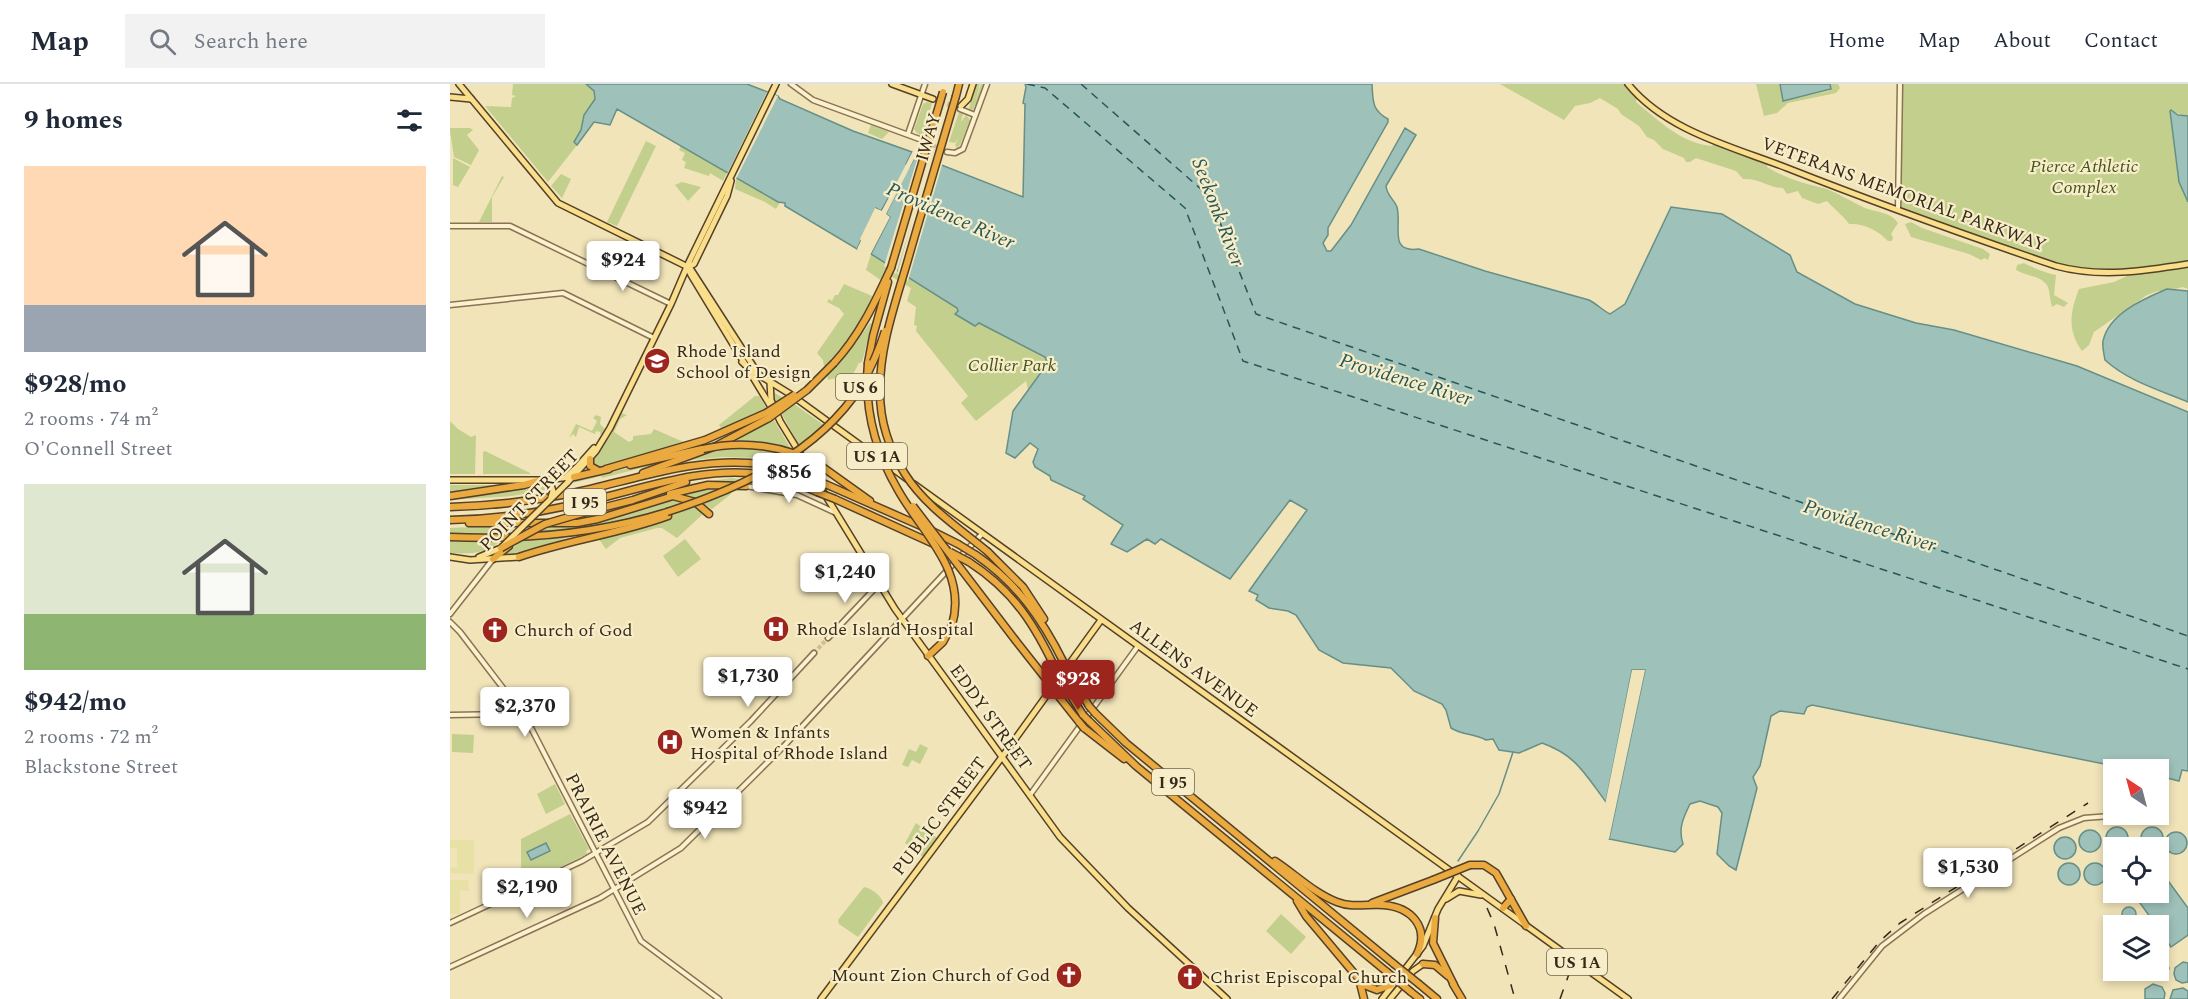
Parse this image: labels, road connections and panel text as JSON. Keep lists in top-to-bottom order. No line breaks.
{"streets":{"highway":["IWAY","US 6","I 95"],"main road":["VETERANS MEMORIAL PARKWAY","US 1A","POINT STREET","ALLENS AVENUE","EDDY STREET","PUBLIC STREET"],"street":["PRAIRIE AVENUE"]},"crossings":[["IWAY","US 6"],["US 6","I 95"],["US 1A","POINT STREET"],["US 1A","ALLENS AVENUE"],["US 1A","EDDY STREET"],["POINT STREET","EDDY STREET"],["ALLENS AVENUE","EDDY STREET"],["ALLENS AVENUE","PUBLIC STREET"],["EDDY STREET","PUBLIC STREET"]],"water":["Seekonk River","Providence River"],"parks":["Pierce Athletic Complex","Collier Park"],"places":{"school or university":["Rhode Island School of Design"],"hospital":["Rhode Island Hospital","Women & Infants Hospital of Rhode Island"],"church":["Church of God","Mount Zion Church of God","Christ Episcopal Church"]},"north":"top left","page":{"header":"Map","search":"Search here","nav":["Home","Map","About","Contact"],"heading":"9 homes","list":[{"name":"$928/mo","note":"2 rooms · 74 m² · O'Connell Street"},{"name":"$942/mo","note":"2 rooms · 72 m² · Blackstone Street"}],"price":["$924","$856","$1,240","$1,730","$928","$2,370","$942","$1,530","$2,190"]}}
